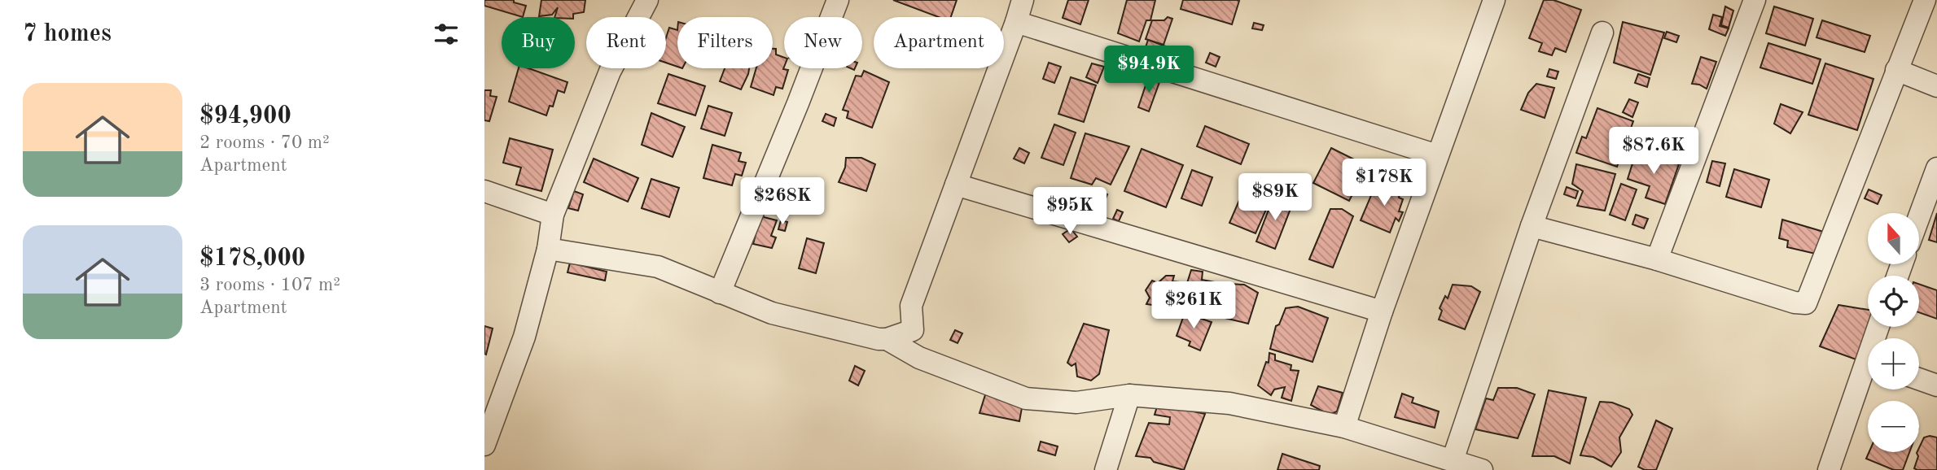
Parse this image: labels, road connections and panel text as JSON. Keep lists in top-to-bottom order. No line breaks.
{"north":"top","page":{"heading":"7 homes","chip":["Buy","Rent","Filters","New","Apartment"],"price":["$94.9K","$87.6K","$178K","$89K","$268K","$95K","$261K"],"list":[{"name":"$94,900","note":"2 rooms · 70 m² · Apartment"},{"name":"$178,000","note":"3 rooms · 107 m² · Apartment"}],"map_buttons":["+","−"]}}
